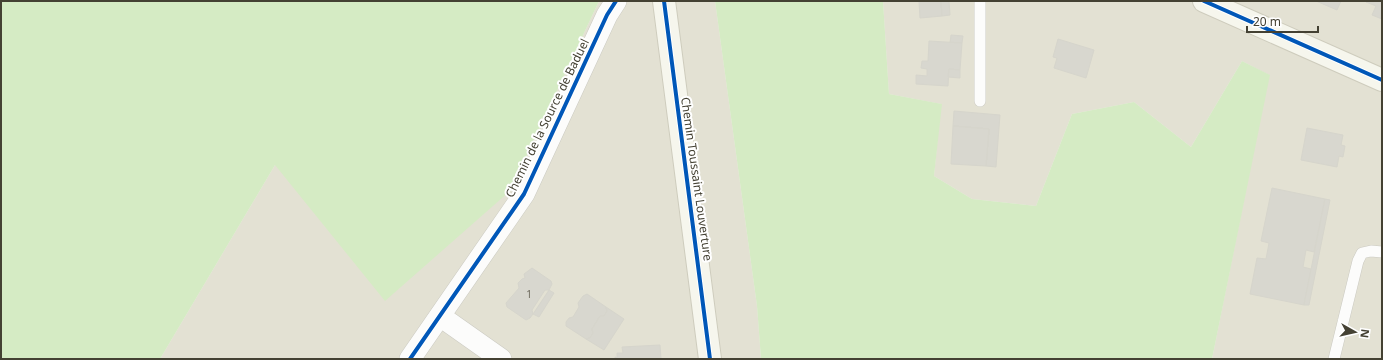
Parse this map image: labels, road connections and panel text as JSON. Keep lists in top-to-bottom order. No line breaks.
{"streets":{"street":["Chemin de la Source de Baduel","Chemin Toussaint Louverture"]},"house_numbers":["1"],"scale_bar":"20 m","north":"right"}
